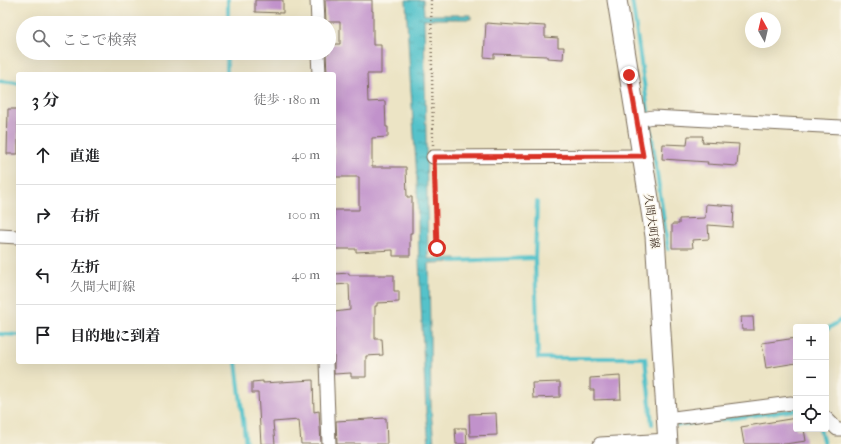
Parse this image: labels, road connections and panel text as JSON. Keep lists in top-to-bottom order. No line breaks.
{"streets":{"main road":["久間大町線"]},"north":"top","page":{"search":"ここで検索","heading":["3 分","徒歩 · 180 m"],"list":[["直進","40 m"],["右折","100 m"],["左折","久間大町線","40 m"],"目的地に到着"],"map_buttons":["+","−"]}}
